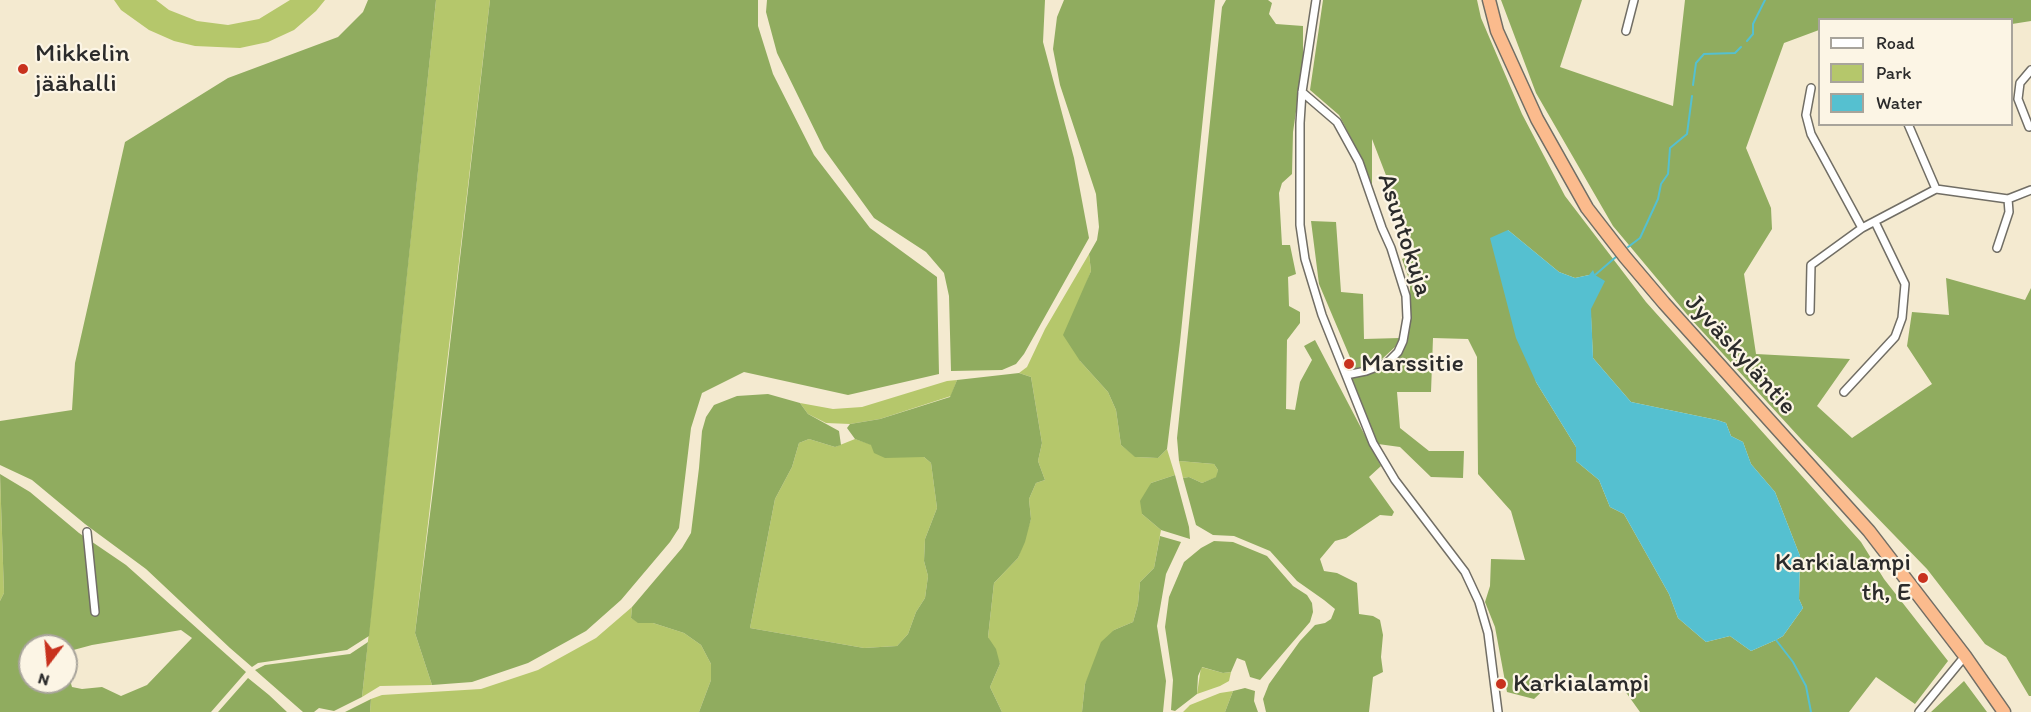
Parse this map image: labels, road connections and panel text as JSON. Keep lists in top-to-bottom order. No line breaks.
{"streets":{"highway":["Jyväskyläntie"],"street":["Asuntokuja"]},"places":["Mikkelin jäähalli","Marssitie","Karkialampi th, E","Karkialampi"],"legend":["Road","Park","Water"],"north":"bottom"}
